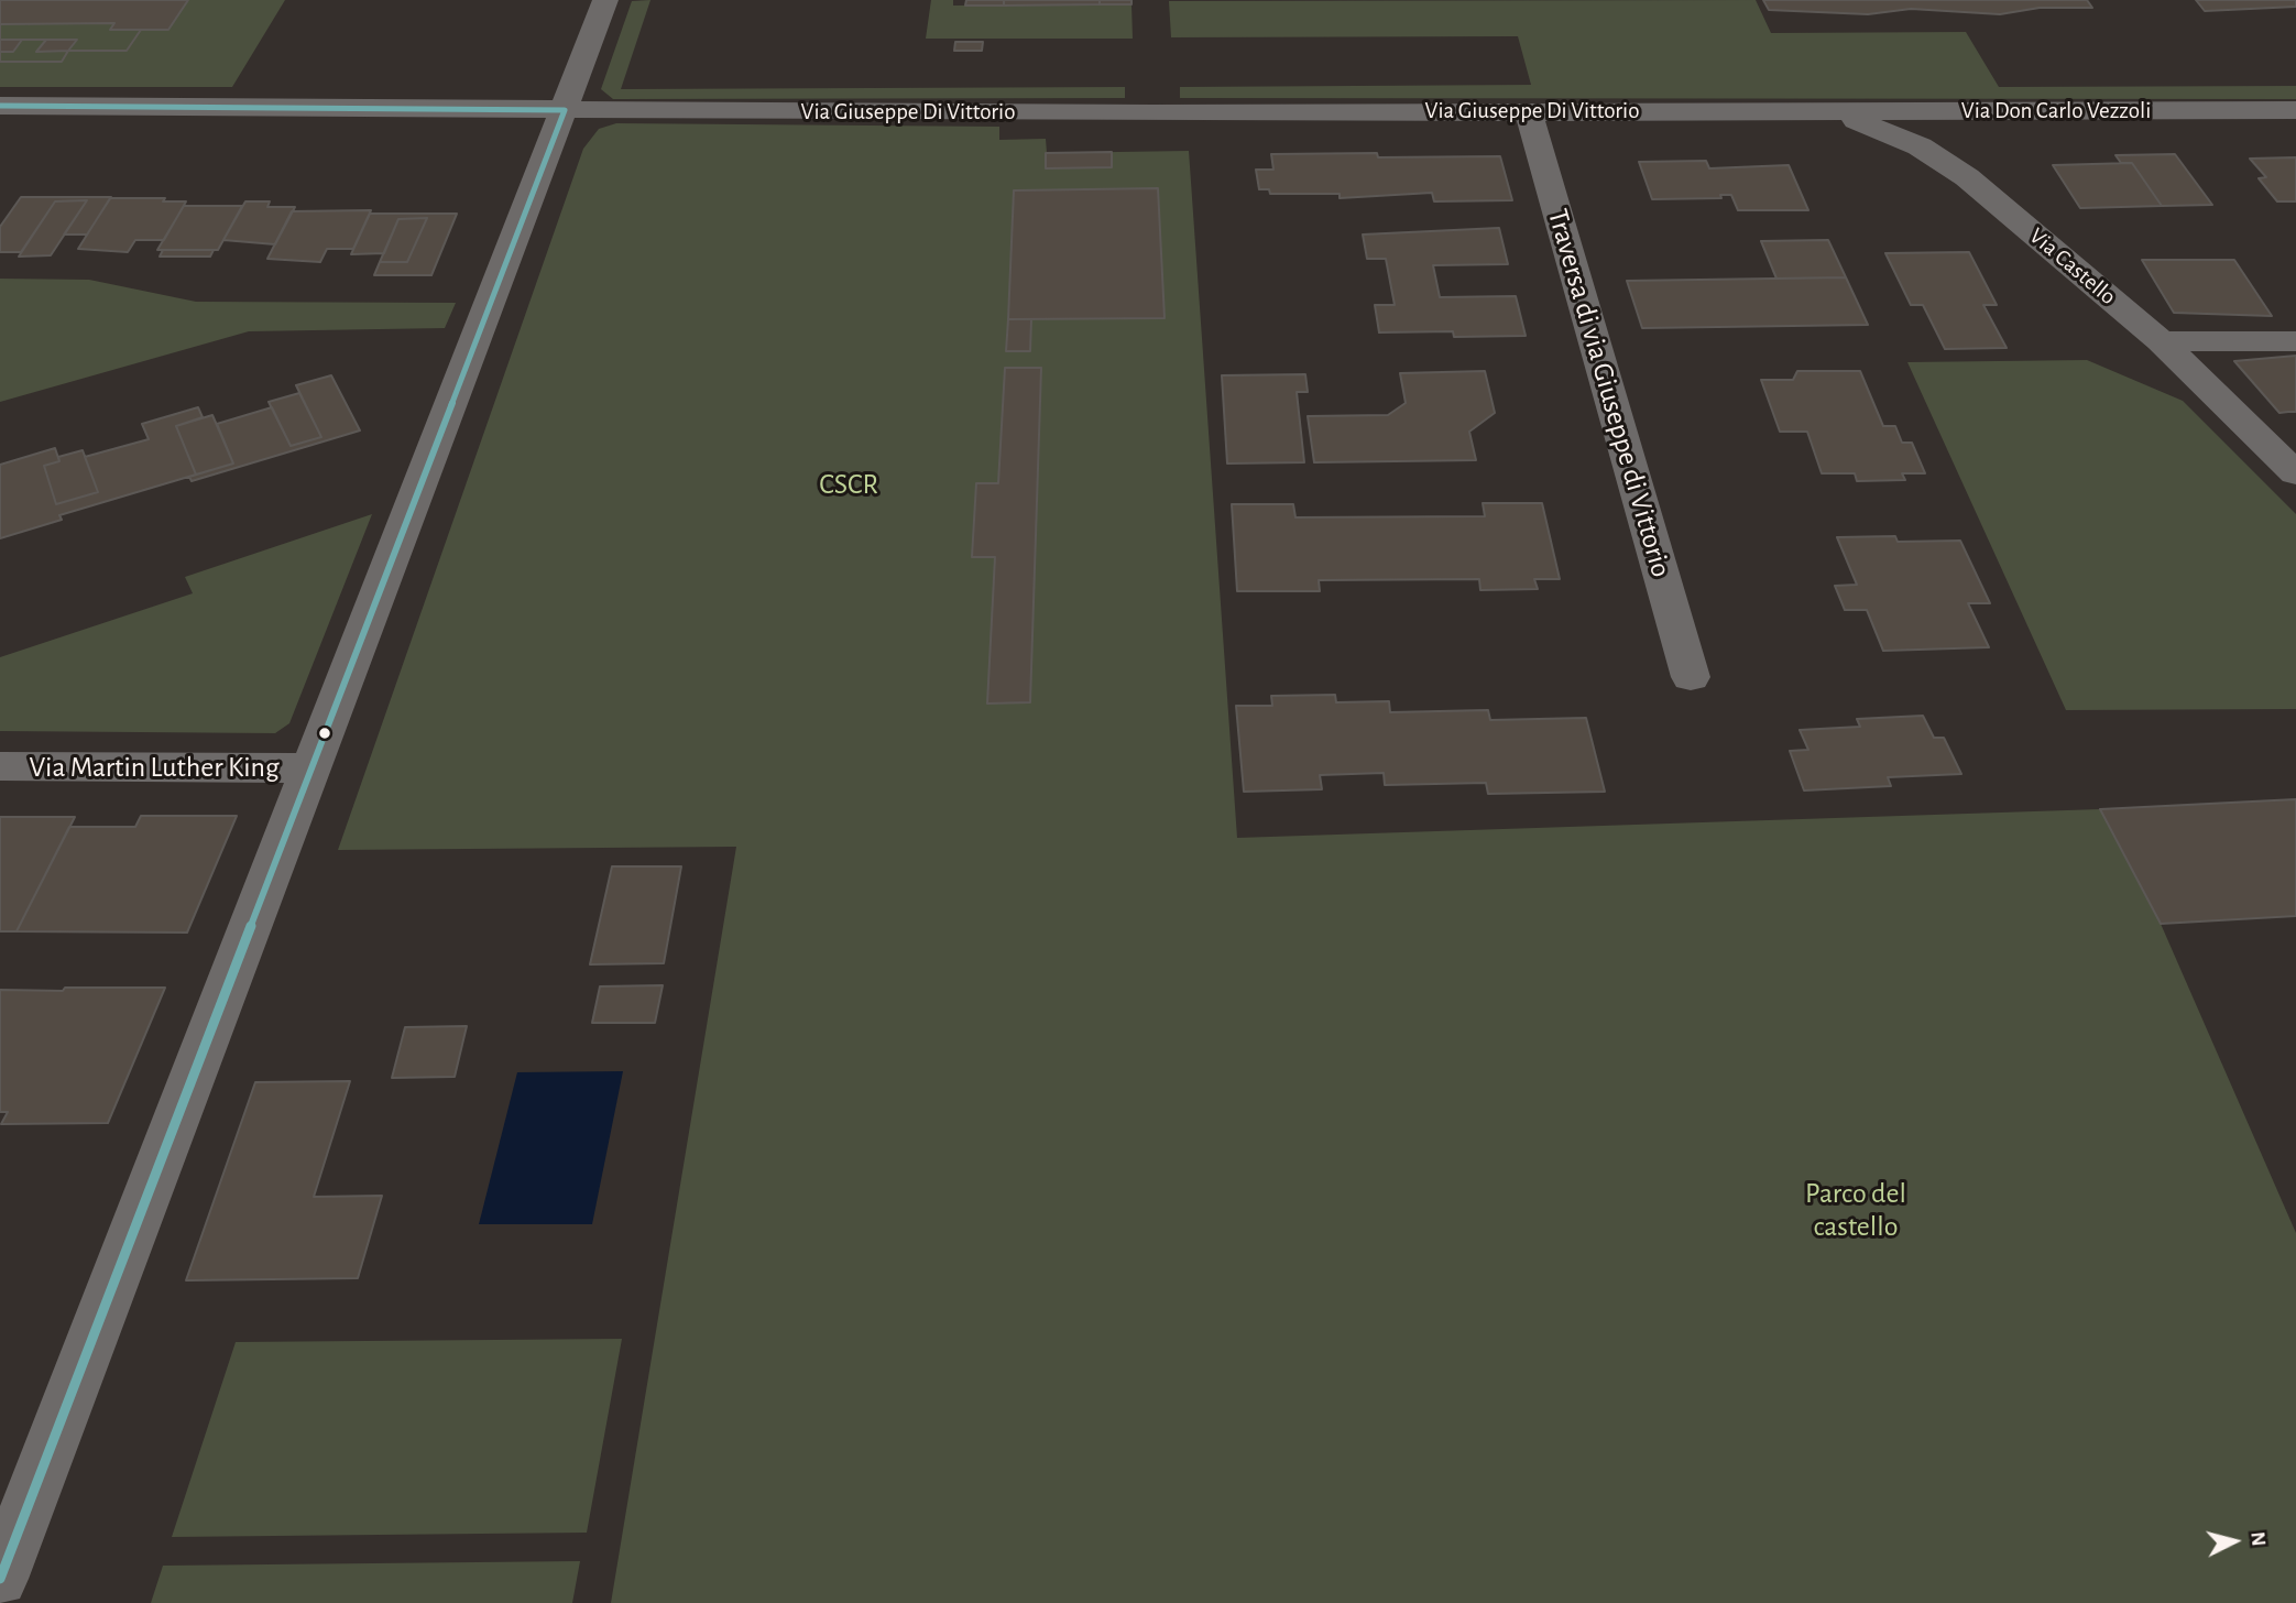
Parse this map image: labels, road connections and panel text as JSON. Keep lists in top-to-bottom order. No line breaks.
{"streets":{"street":["Via Giuseppe Di Vittorio","Via Don Carlo Vezzoli","Via Castello","Traversa di via Giuseppe di Vittorio","Via Martin Luther King"]},"crossings":[["Via Giuseppe Di Vittorio","Via Don Carlo Vezzoli"],["Via Giuseppe Di Vittorio","Via Castello"],["Via Giuseppe Di Vittorio","Traversa di via Giuseppe di Vittorio"],["Via Don Carlo Vezzoli","Via Castello"]],"parks":["CSCR","Parco del castello"],"north":"right"}
